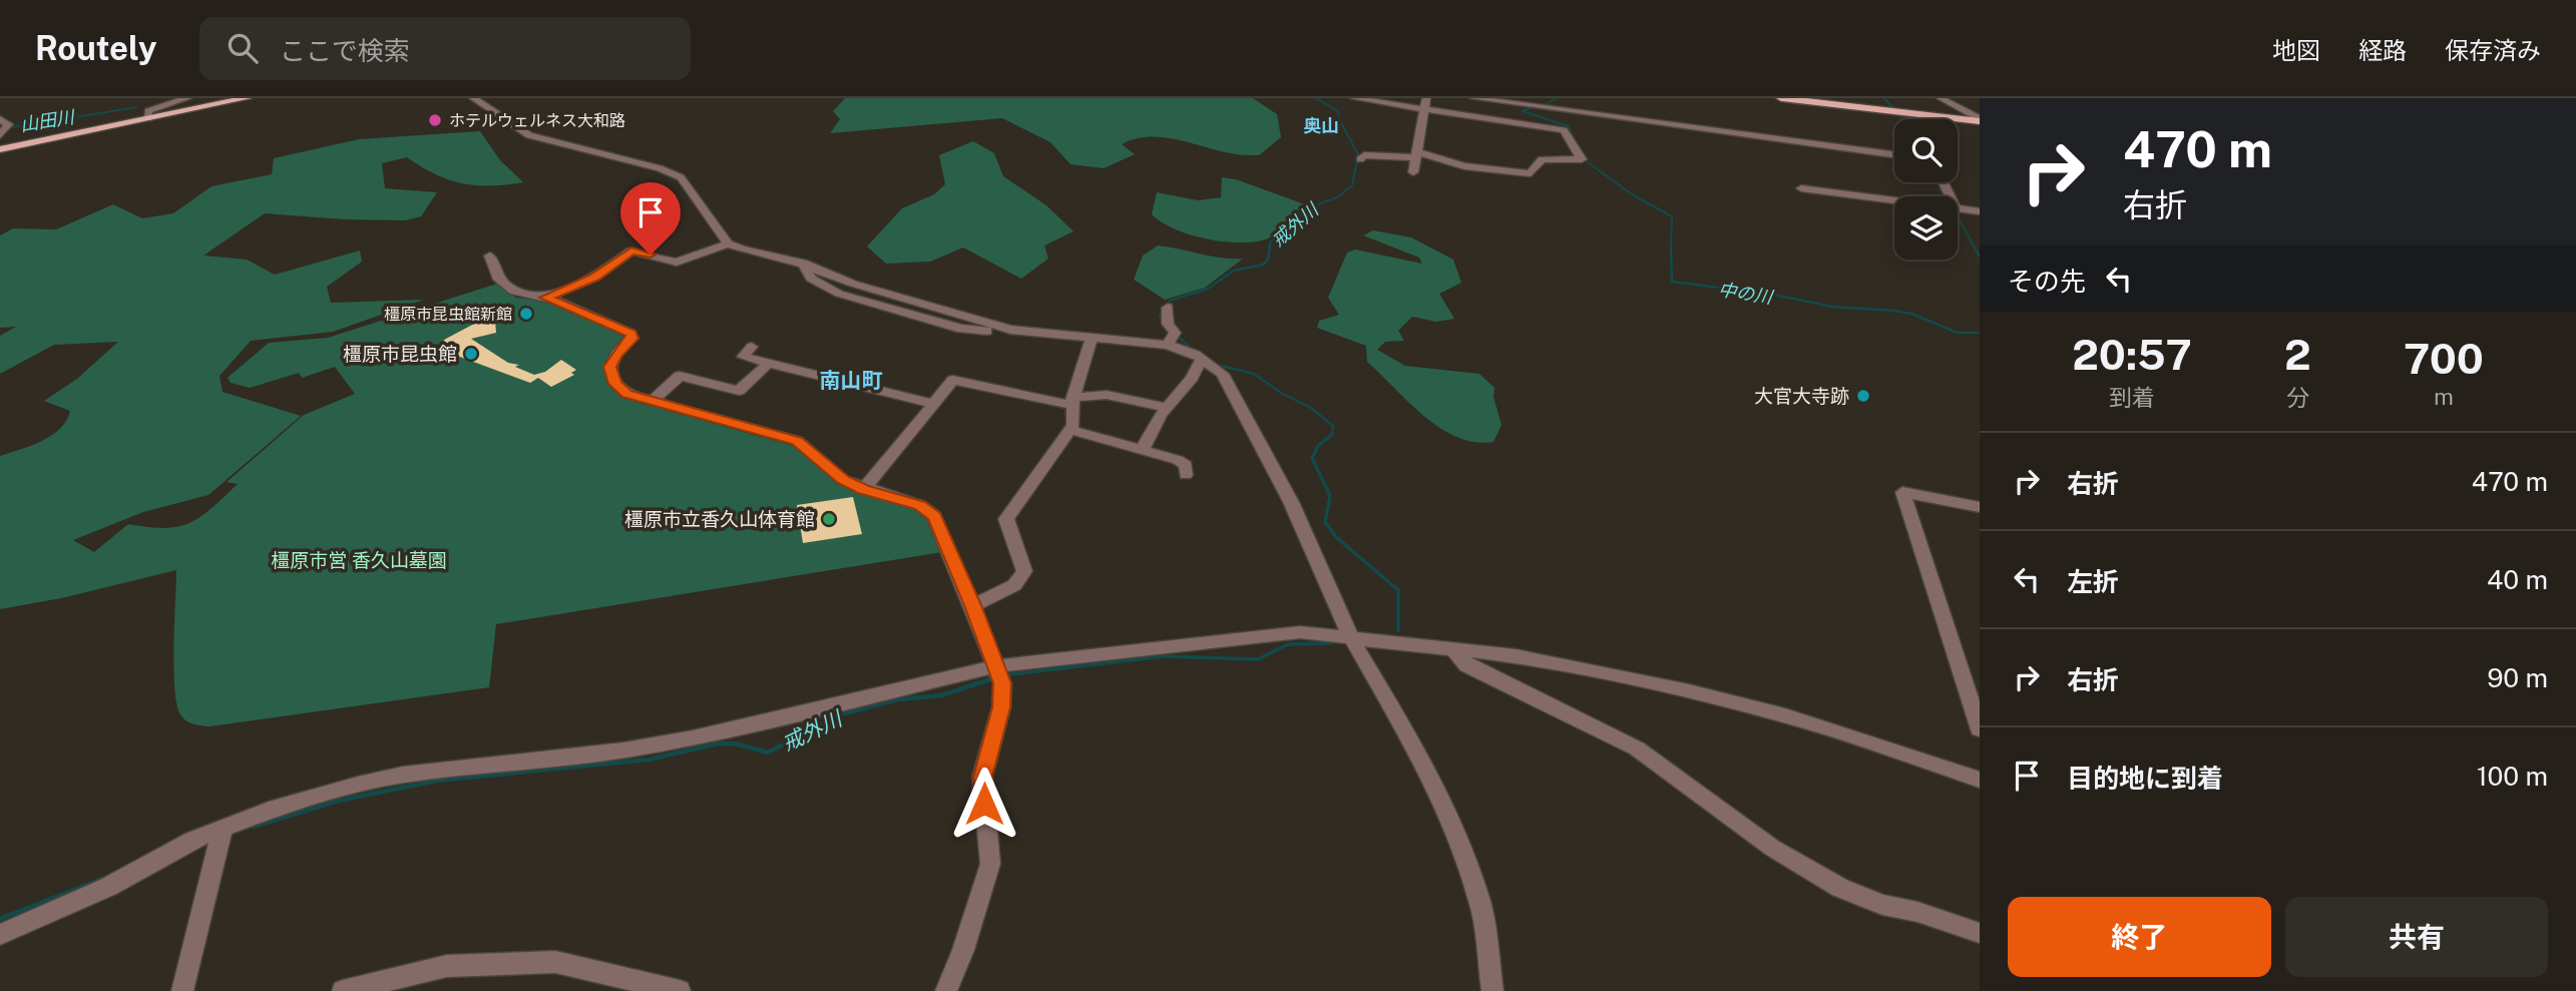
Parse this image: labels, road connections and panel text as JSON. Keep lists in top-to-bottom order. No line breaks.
{"districts":["奥山","南山町"],"water":["山田川","戒外川","中の川"],"parks":["橿原市営 香久山墓園"],"places":["ホテルウェルネス大和路","橿原市昆虫館新館","橿原市昆虫館","大官大寺跡","橿原市立香久山体育館"],"page":{"header":"Routely","search":"ここで検索","nav":["地図","経路","保存済み"],"turn":["470 m","右折"],"then":"その先","eta":["20:57","到着","2","分","700","m"],"list":[{"name":"右折","value":"470 m"},{"name":"左折","value":"40 m"},{"name":"右折","value":"90 m"},{"name":"目的地に到着","value":"100 m"}],"buttons":["終了","共有"]}}
